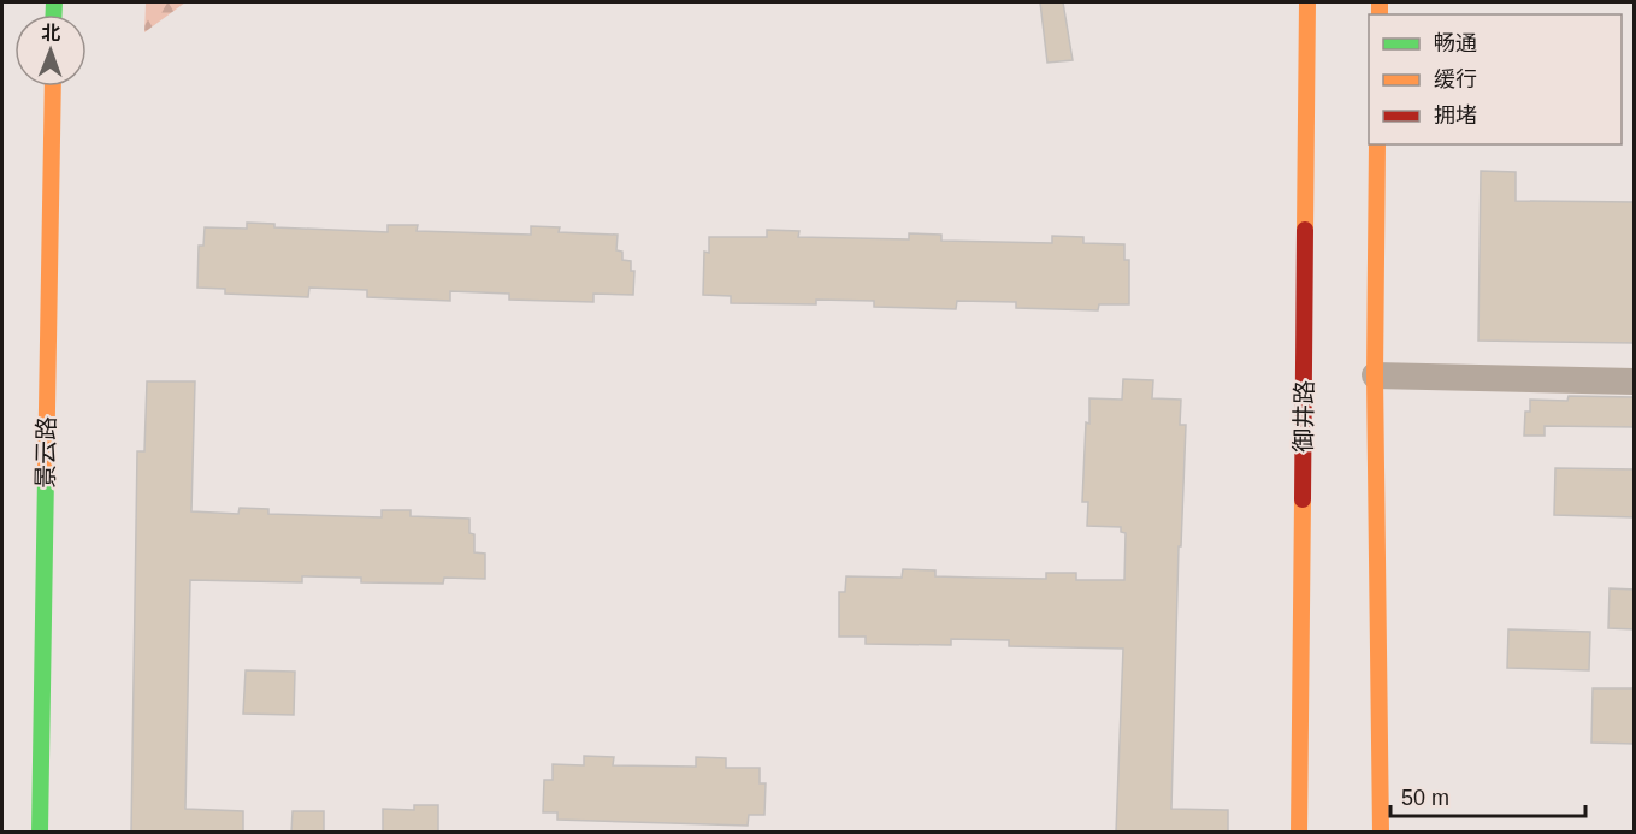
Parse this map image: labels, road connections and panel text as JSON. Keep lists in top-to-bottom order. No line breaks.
{"streets":{"street":["御井路","景云路"]},"legend":["畅通","缓行","拥堵"],"scale_bar":"50 m","north":"top"}
